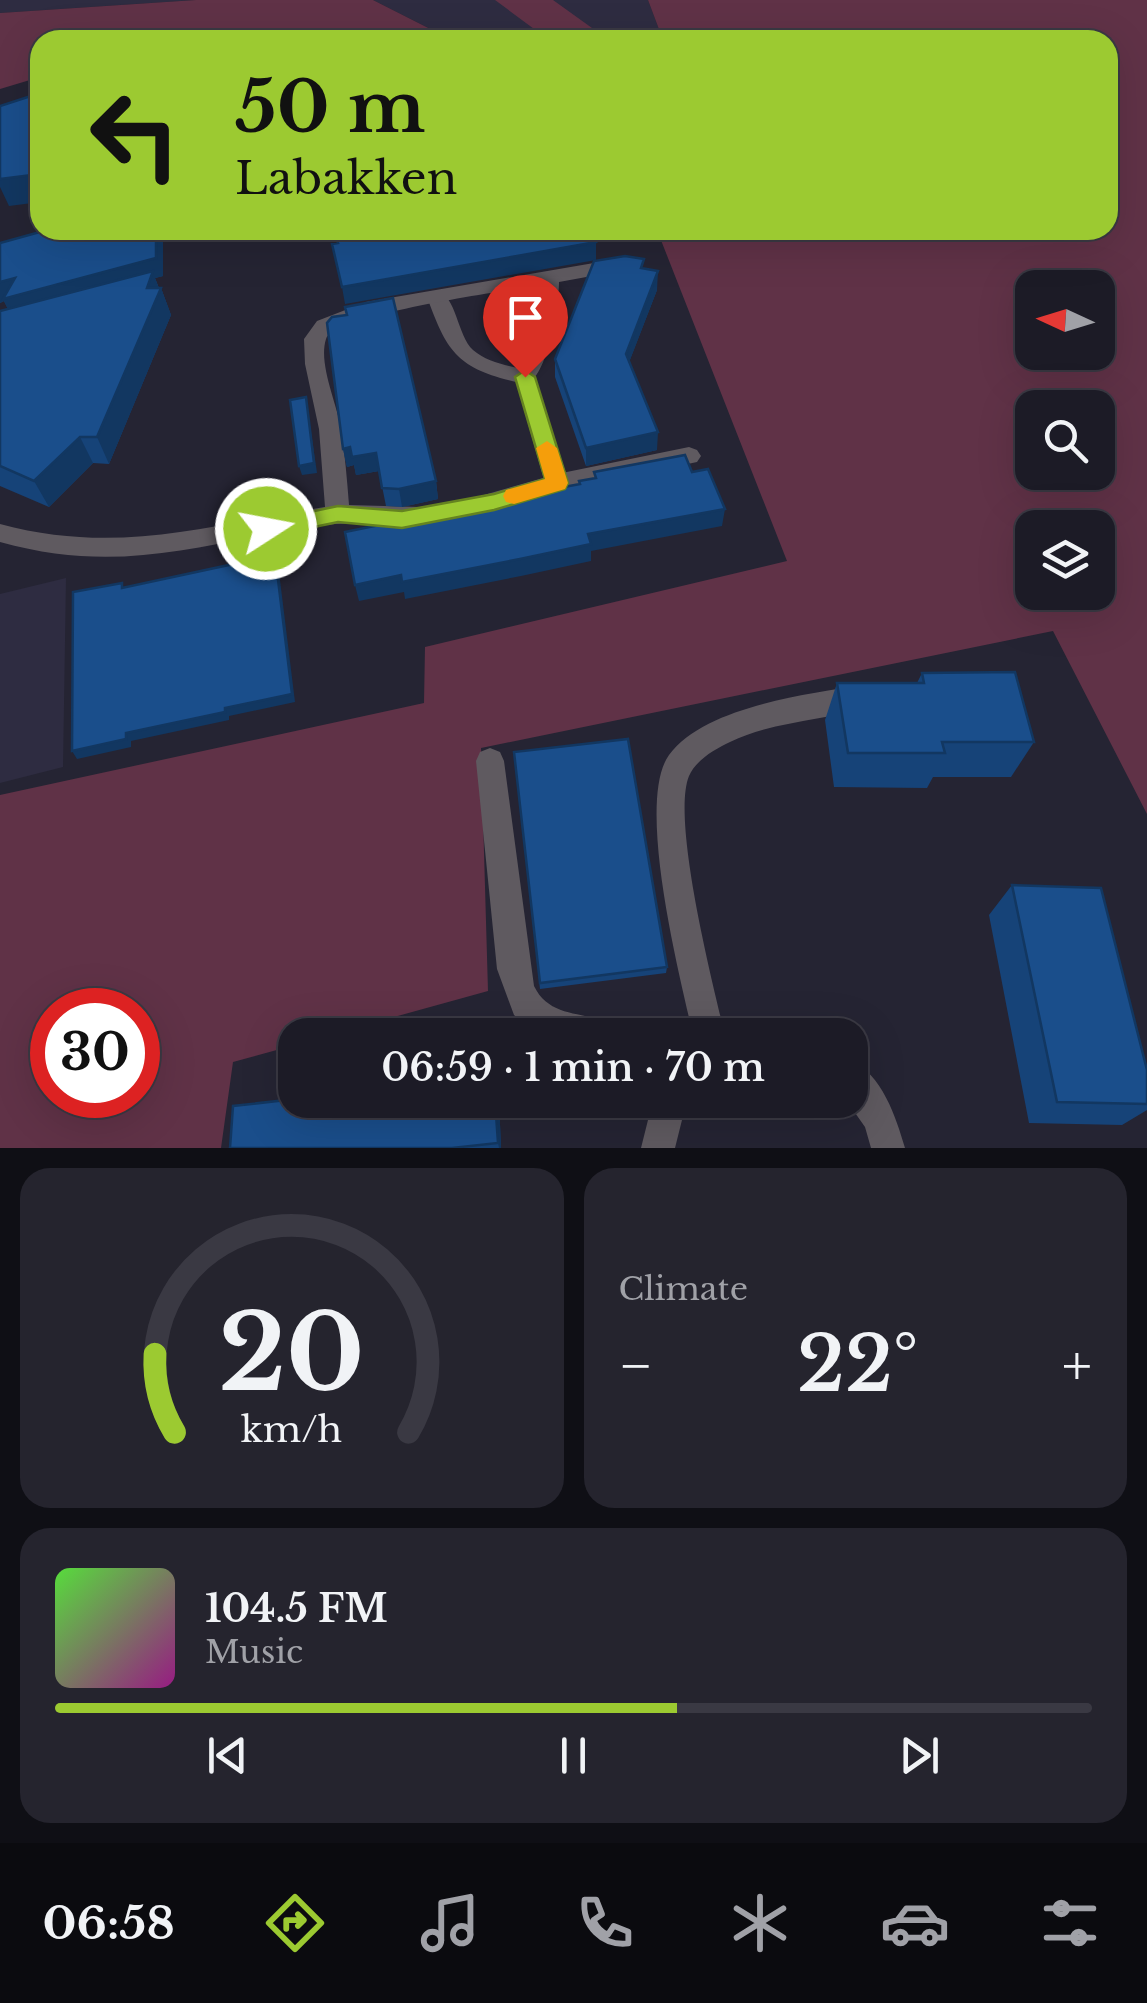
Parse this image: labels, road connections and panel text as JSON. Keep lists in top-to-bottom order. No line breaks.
{"north":"left","page":{"turn":["50 m","Labakken"],"limit":"30","trip":"06:59 · 1 min · 70 m","tile":"Climate","heat":["−","22°","+"],"song":["104.5 FM","Music"],"tabs":"06:58","gauge":["20","km/h"]}}
